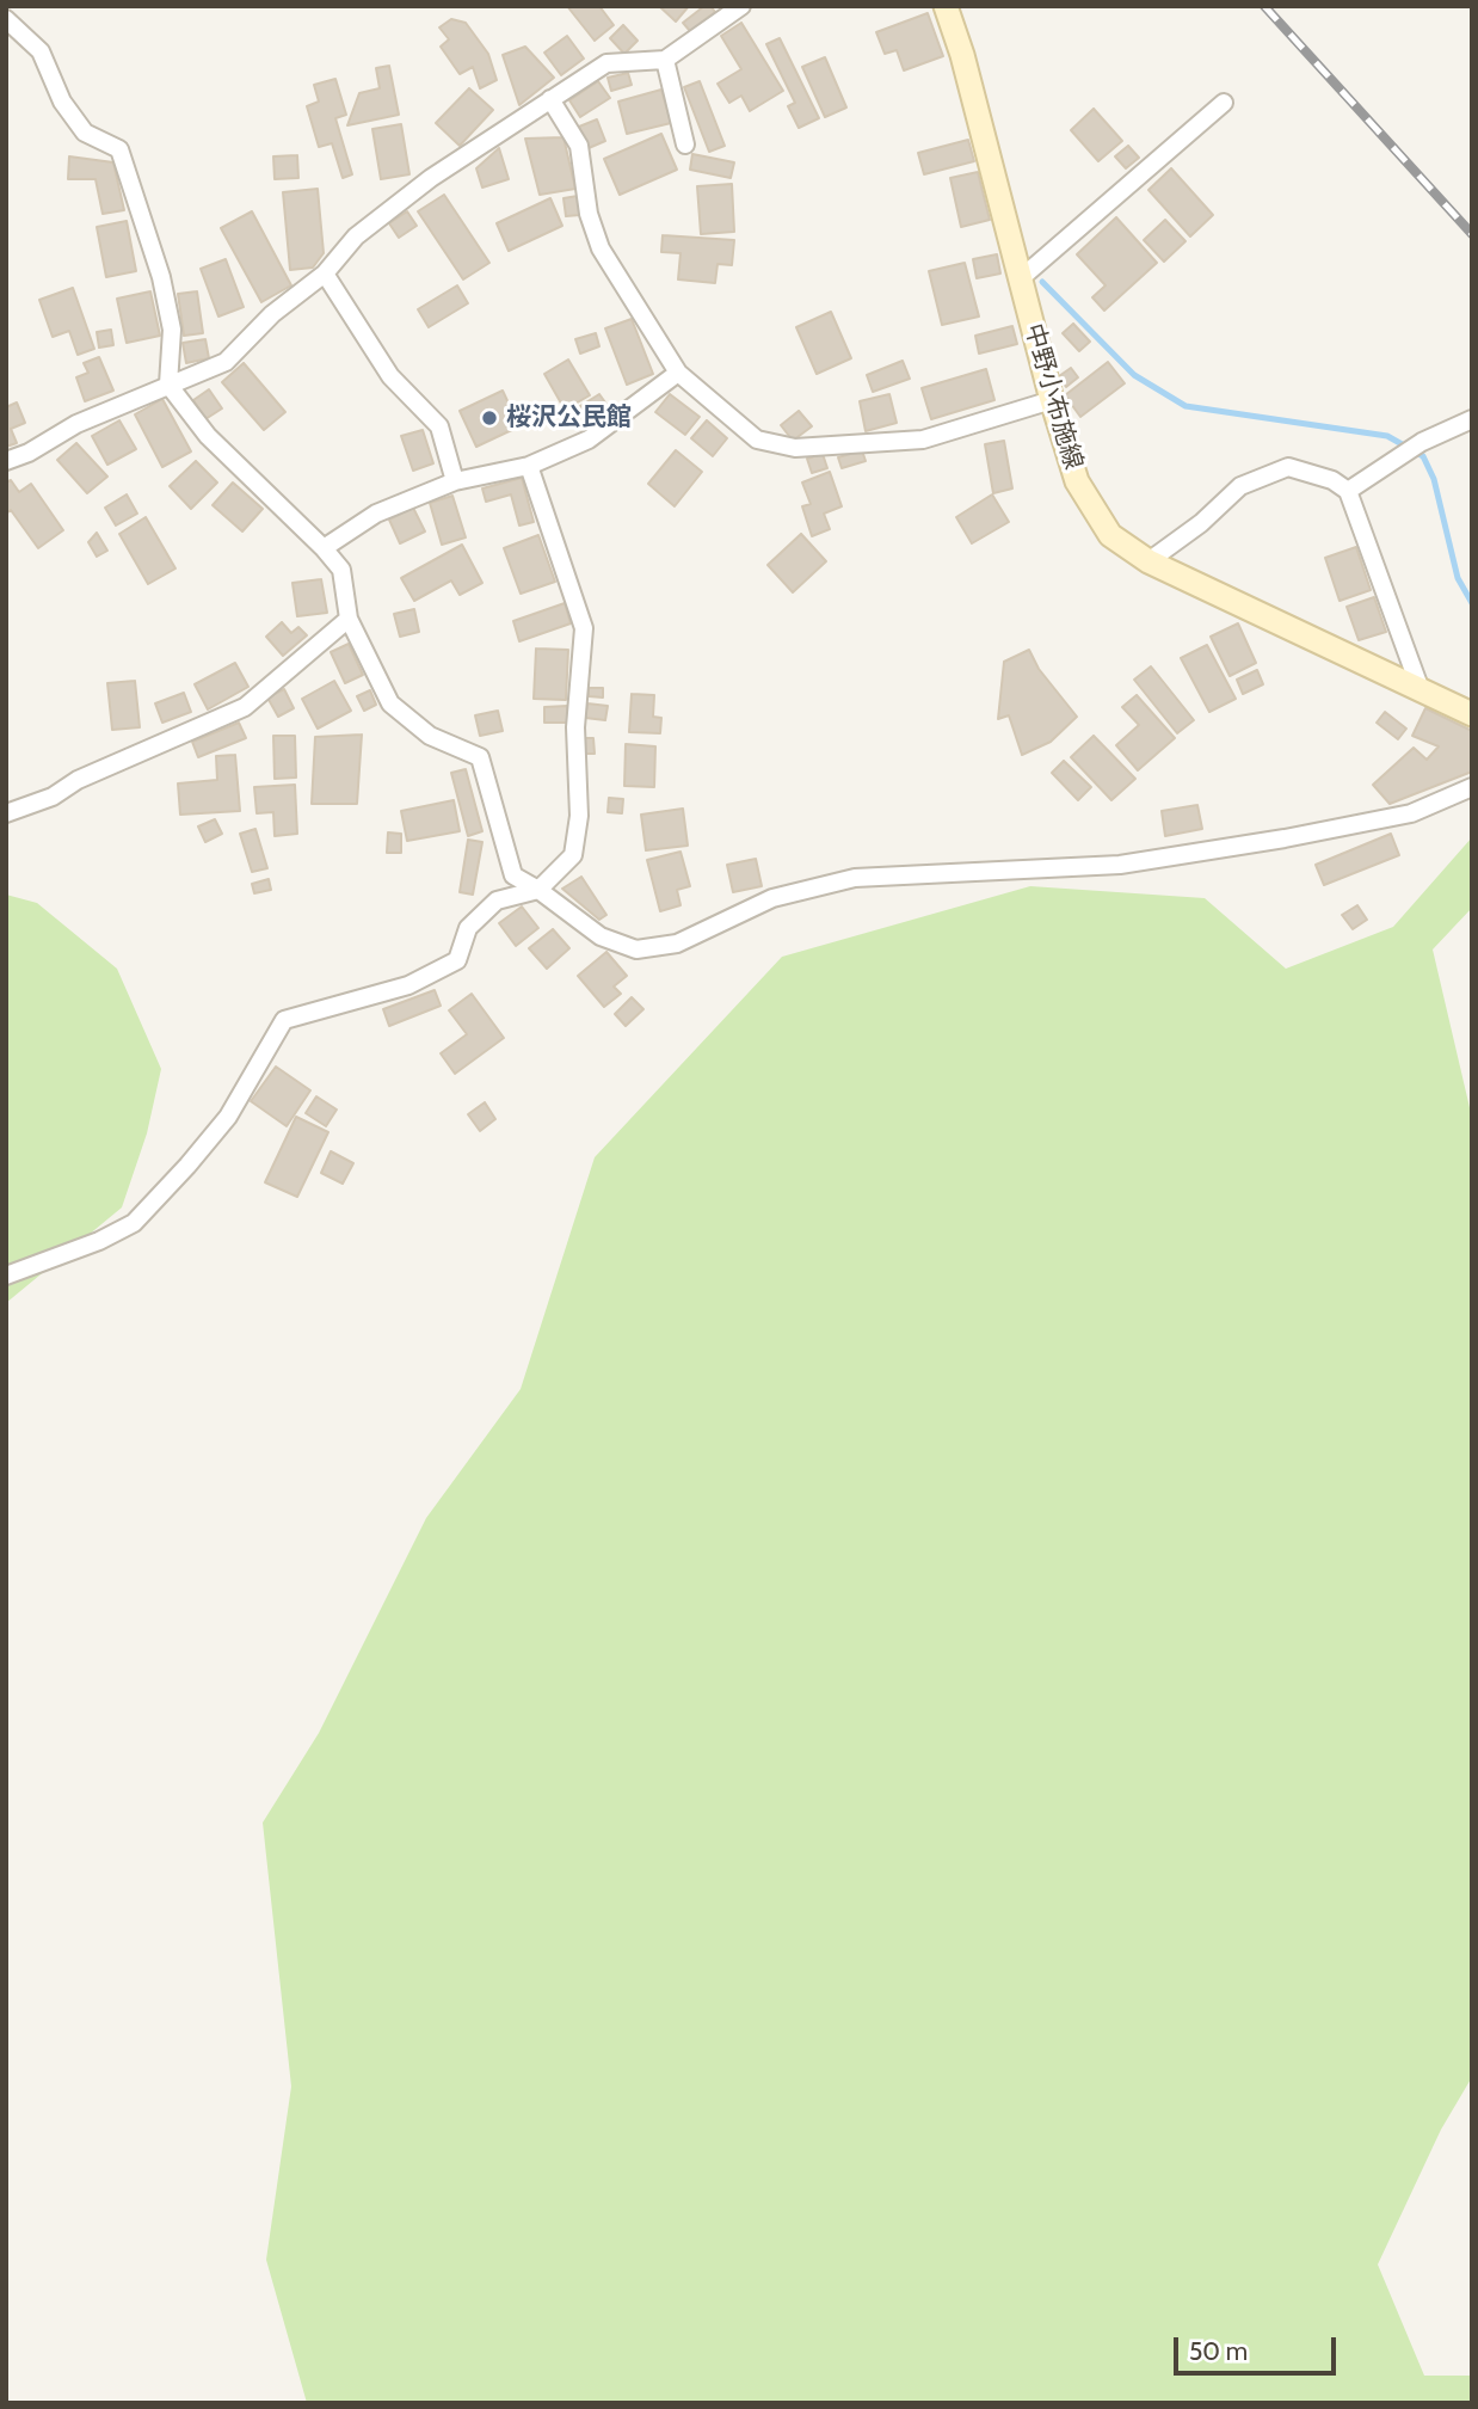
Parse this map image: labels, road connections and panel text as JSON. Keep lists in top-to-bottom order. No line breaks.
{"streets":{"main road":["中野小布施線"]},"places":["桜沢公民館"],"scale_bar":"50 m"}
